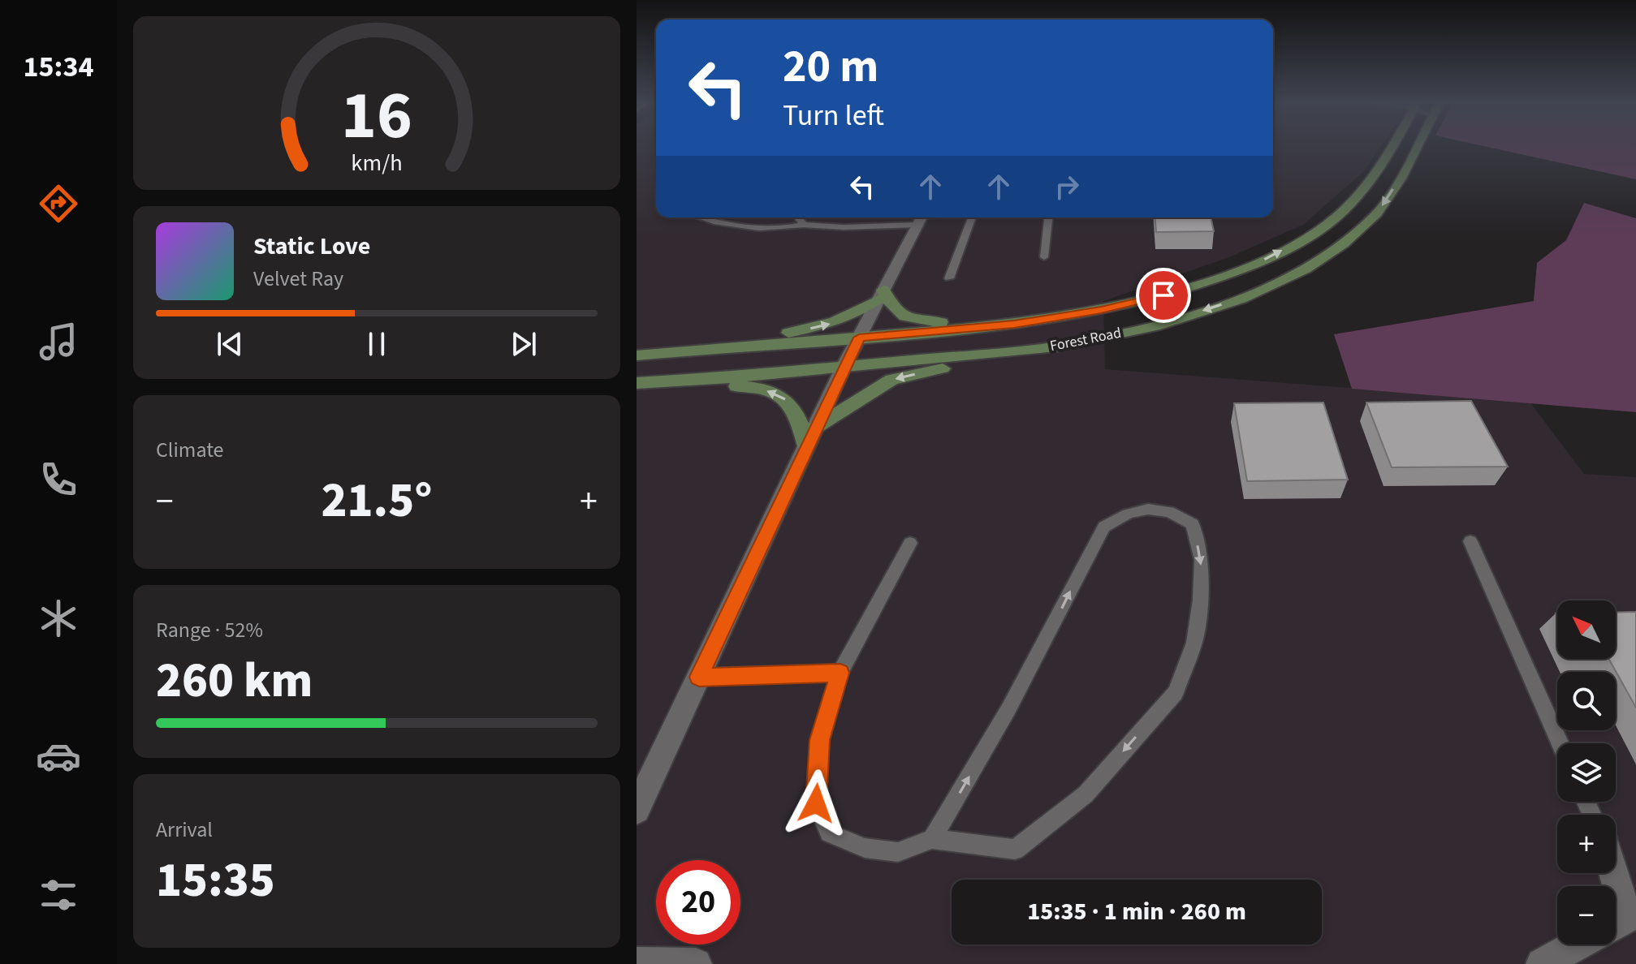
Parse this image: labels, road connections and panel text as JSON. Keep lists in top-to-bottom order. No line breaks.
{"streets":{"street":["Forest Road"]},"north":"top left","page":{"tabs":"15:34","turn":["20 m","Turn left"],"song":["Static Love","Velvet Ray"],"tile":["Climate",["Range · 52%","260 km"],["Arrival","15:35"]],"heat":["−","21.5°","+"],"map_buttons":["+","−"],"limit":"20","trip":"15:35 · 1 min · 260 m","gauge":["16","km/h"]}}
